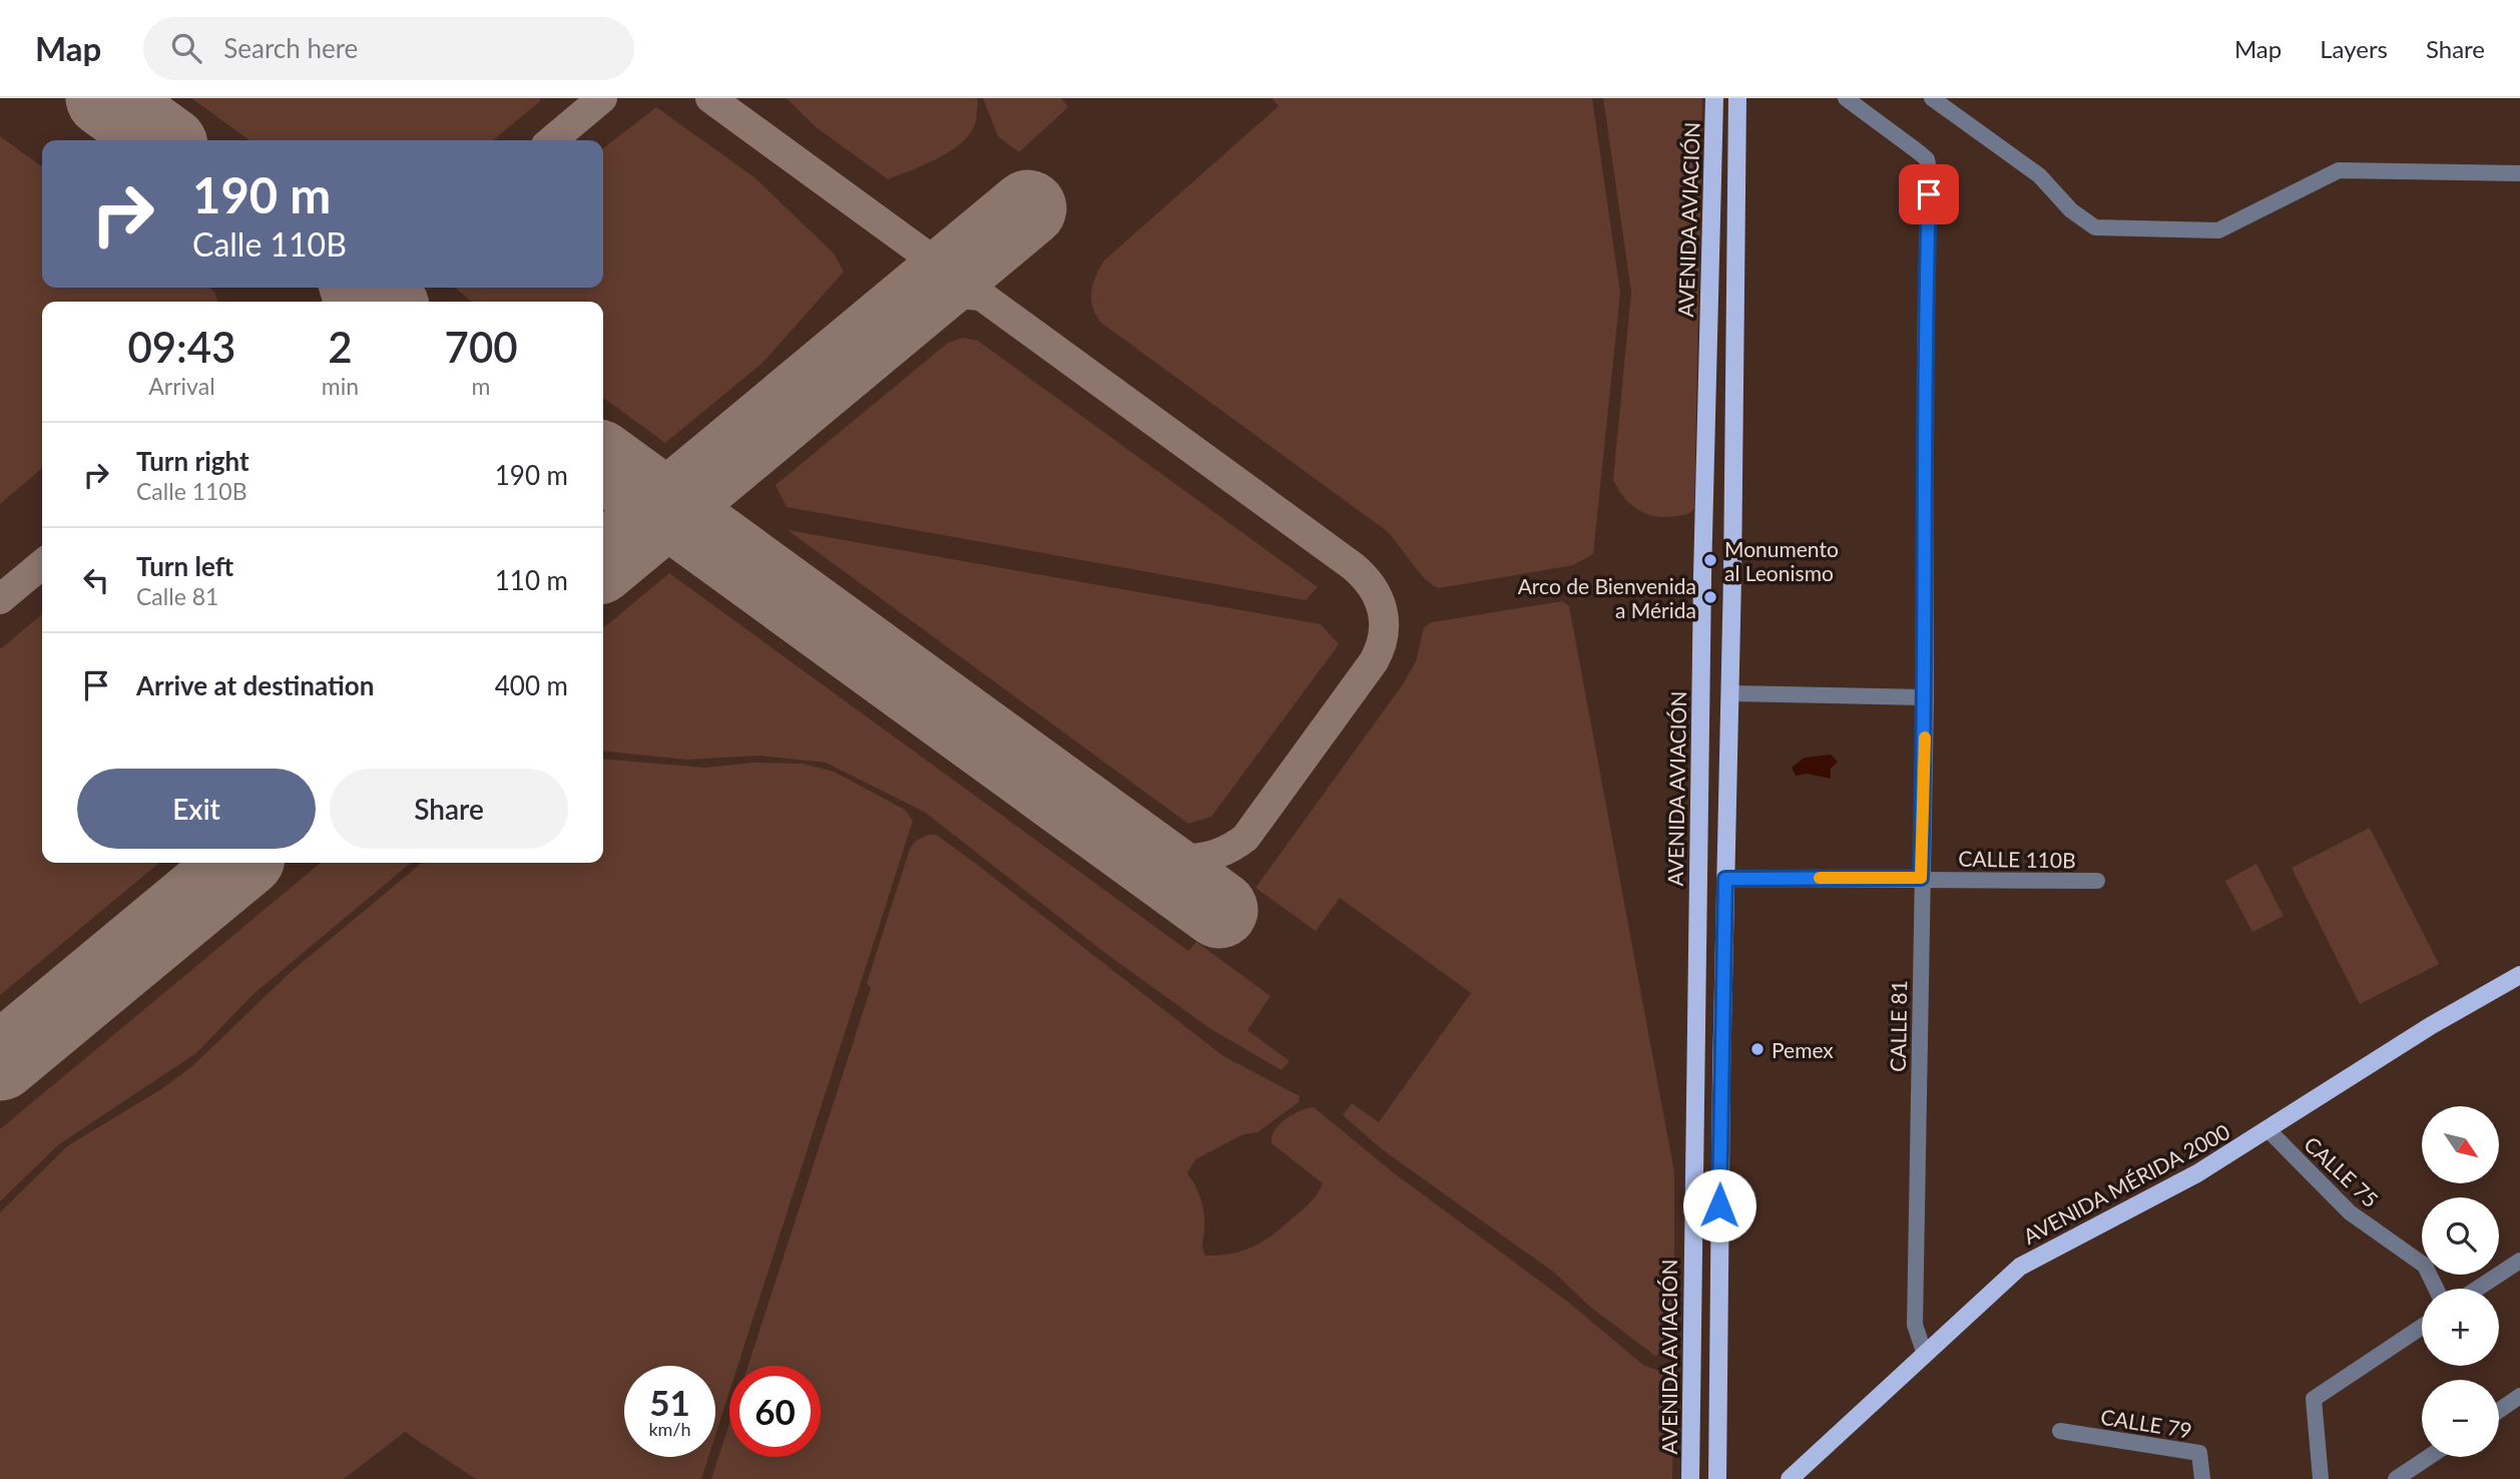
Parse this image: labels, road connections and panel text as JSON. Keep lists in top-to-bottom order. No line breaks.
{"streets":{"main road":["AVENIDA AVIACIÓN","AVENIDA MÉRIDA 2000"],"street":["CALLE 110B","CALLE 81","CALLE 75","CALLE 79"]},"crossings":[["CALLE 110B","CALLE 81"],["CALLE 81","AVENIDA MÉRIDA 2000"],["CALLE 75","AVENIDA MÉRIDA 2000"]],"places":["Monumento al Leonismo","Arco de Bienvenida a Mérida","Pemex"],"north":"bottom right","page":{"header":"Map","search":"Search here","nav":["Map","Layers","Share"],"turn":["190 m","Calle 110B"],"eta":["09:43","Arrival","2","min","700","m"],"list":[{"name":"Turn right","note":"Calle 110B","value":"190 m"},{"name":"Turn left","note":"Calle 81","value":"110 m"},{"name":"Arrive at destination","value":"400 m"}],"buttons":["Exit","Share"],"map_buttons":["+","−"],"speed":"51 km/h","limit":"60"}}
